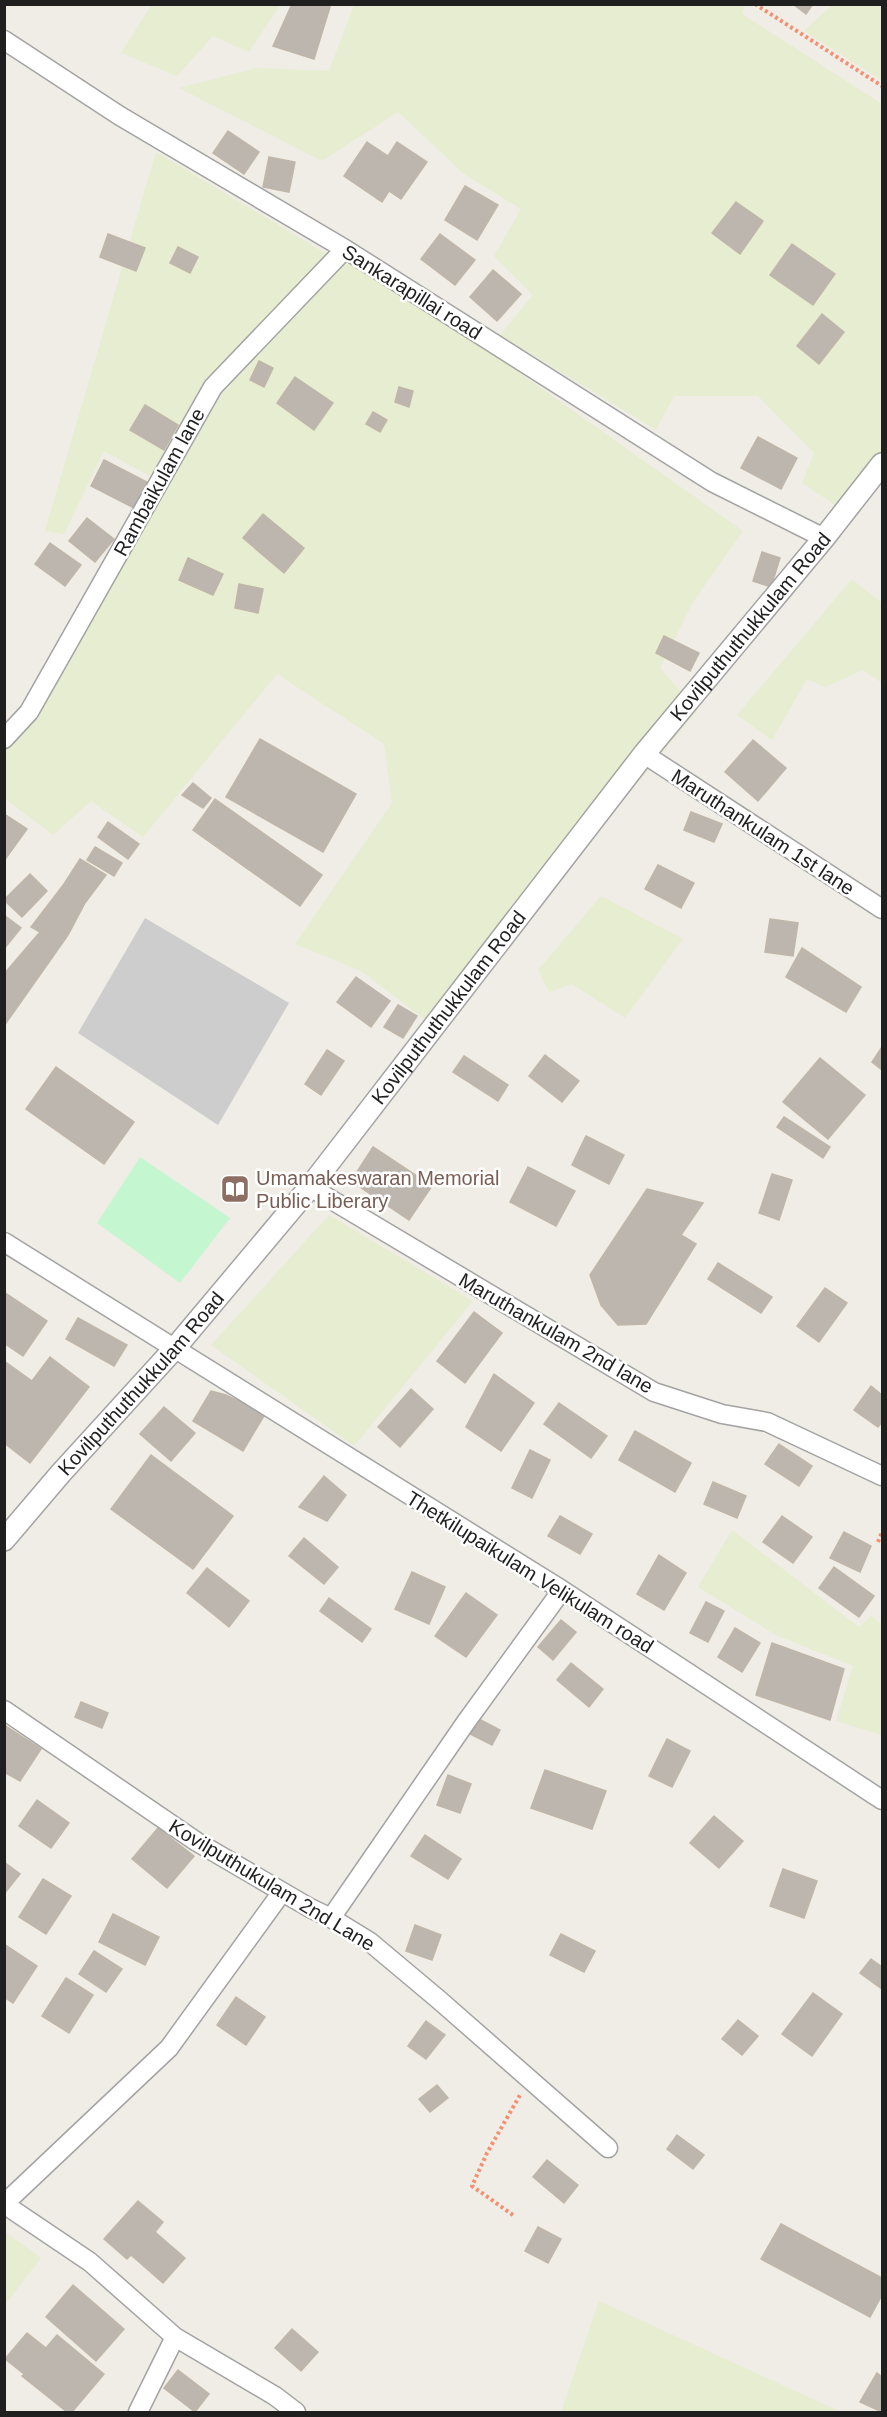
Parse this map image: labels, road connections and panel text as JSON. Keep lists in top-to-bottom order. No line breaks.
{"streets":{"street":["Sankarapillai road","Rambaikulam lane","Kovilputhuthukkulam Road","Maruthankulam 1st lane","Maruthankulam 2nd lane","Thetkilupaikulam Velikulam road","Kovilputhukulam 2nd Lane"]},"crossings":[["Sankarapillai road","Rambaikulam lane"],["Sankarapillai road","Kovilputhuthukkulam Road"],["Kovilputhuthukkulam Road","Maruthankulam 1st lane"],["Kovilputhuthukkulam Road","Maruthankulam 2nd lane"],["Kovilputhuthukkulam Road","Thetkilupaikulam Velikulam road"]],"places":{"library":["Umamakeswaran Memorial Public Liberary"]}}
